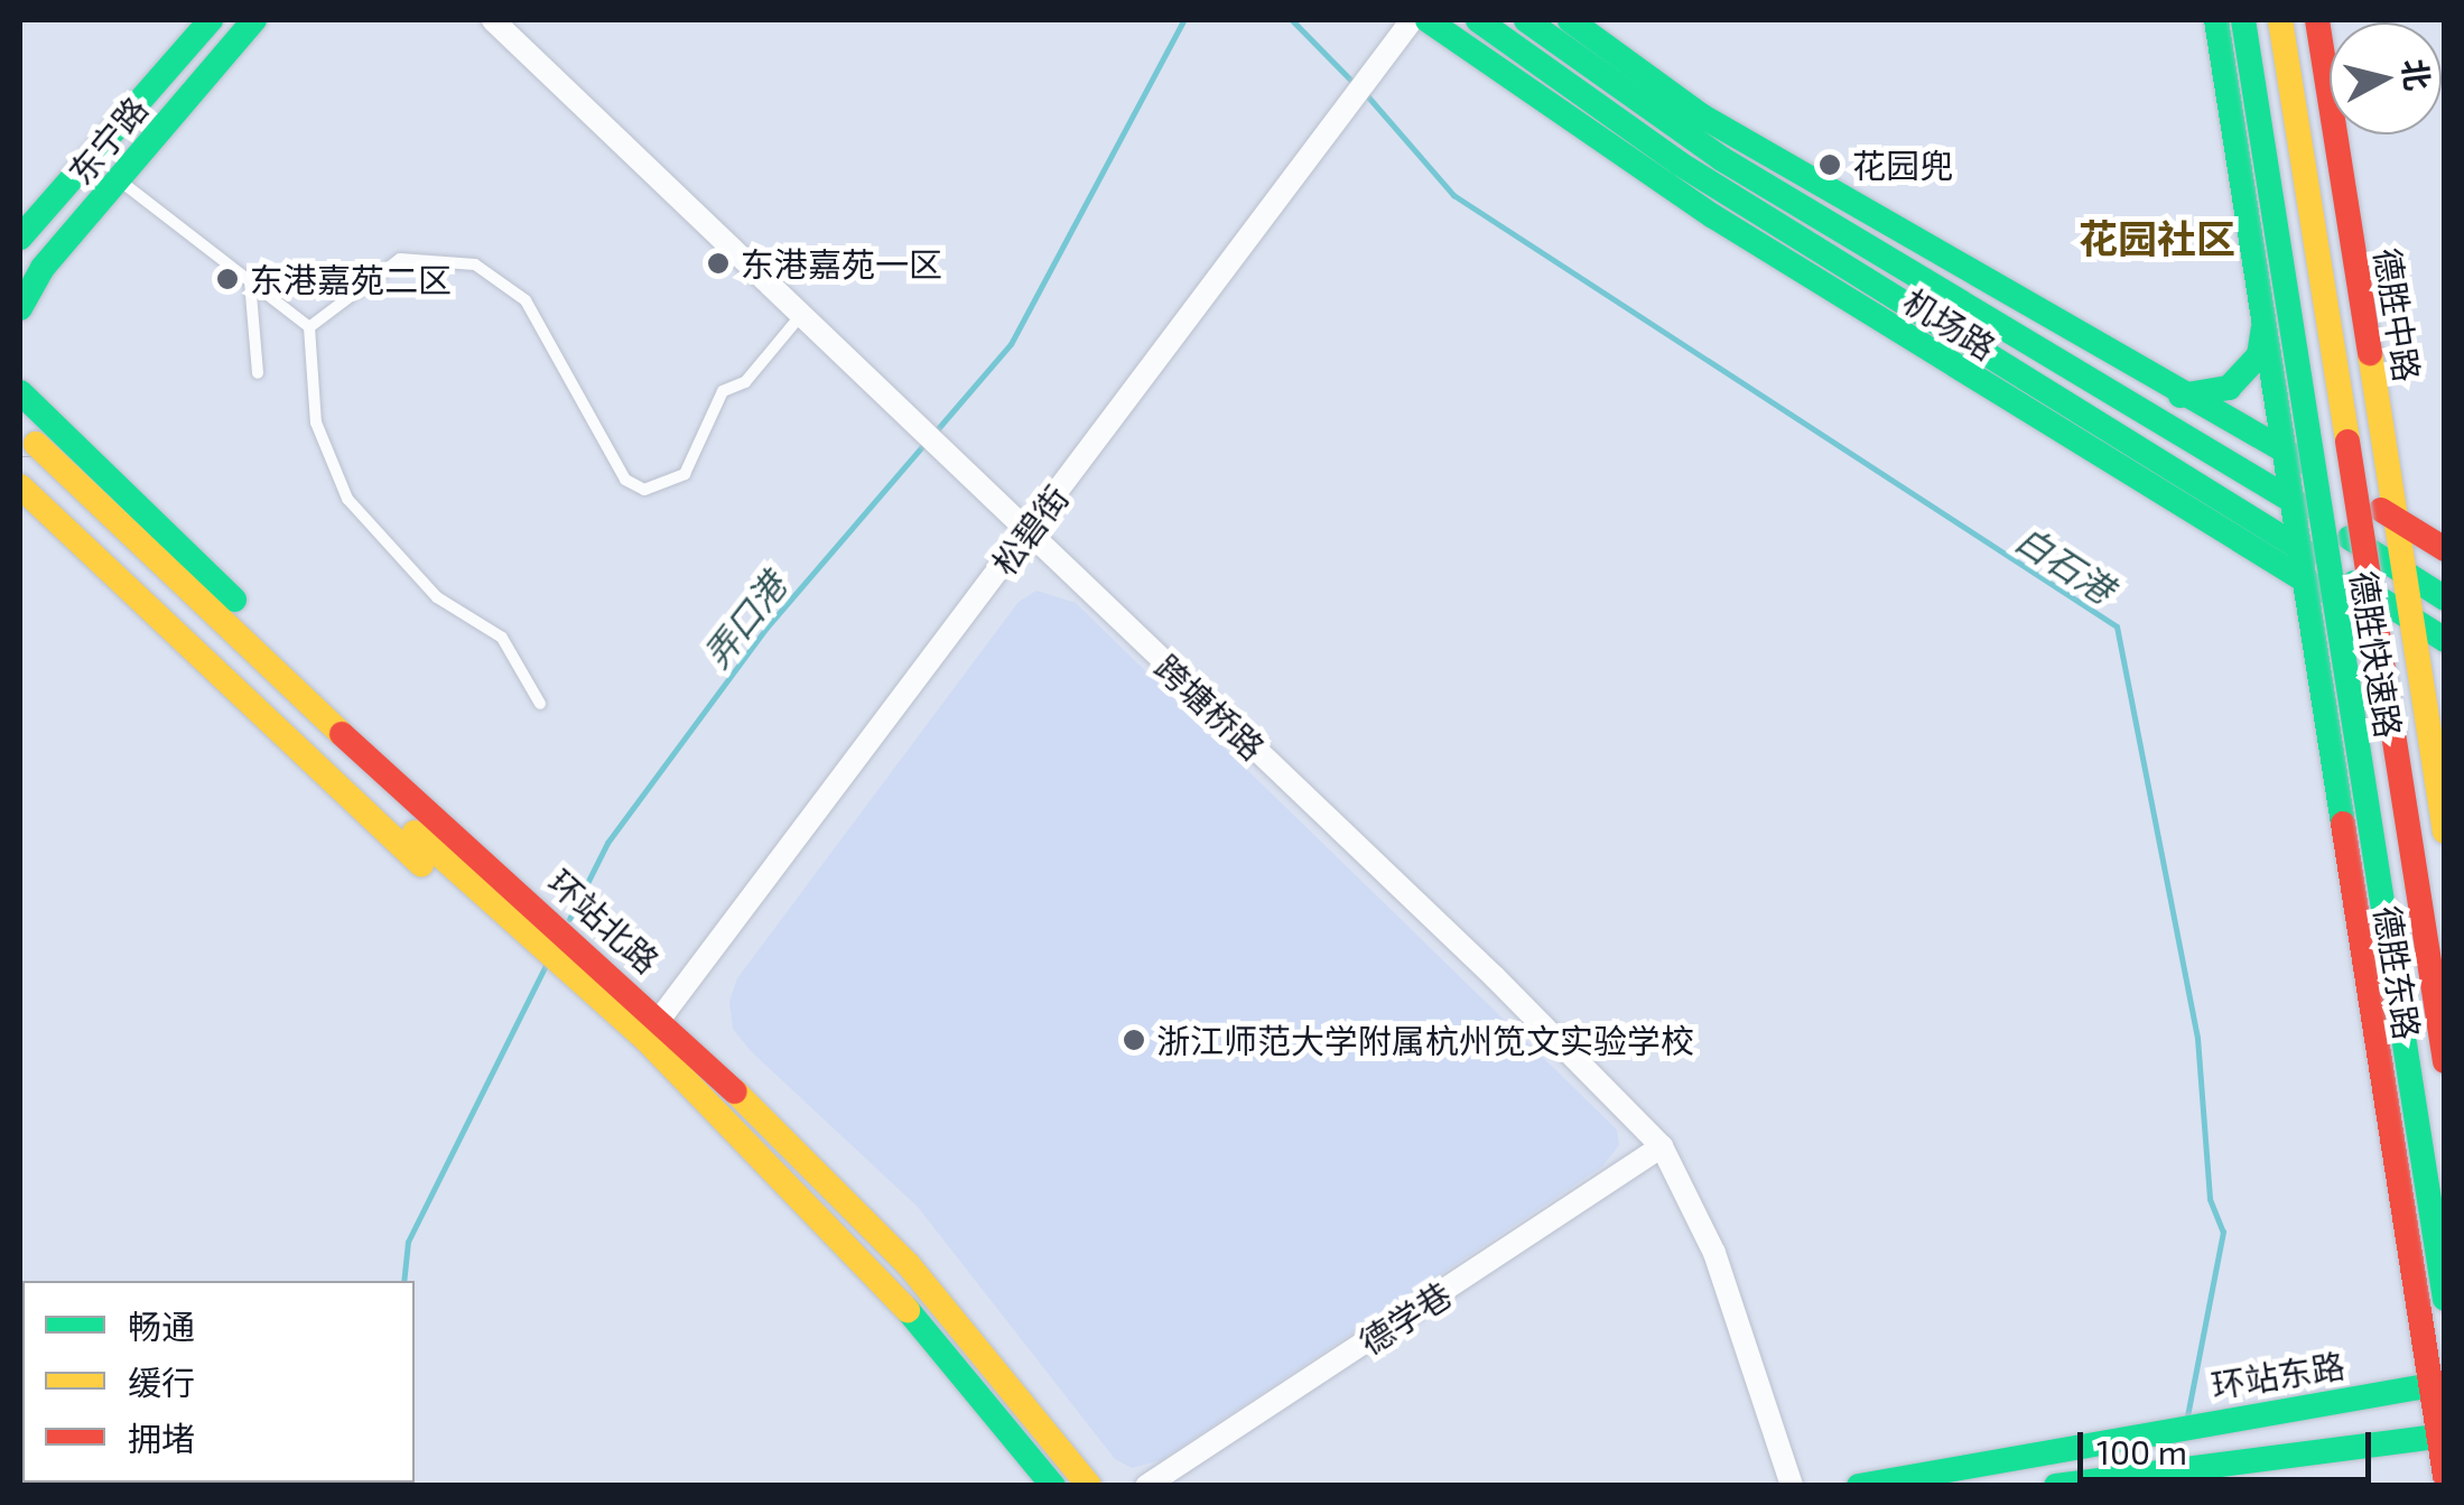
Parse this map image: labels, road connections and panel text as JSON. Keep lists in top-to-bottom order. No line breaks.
{"streets":{"main road":["东宁路","德胜中路","机场路","德胜快速路","环站北路","德胜东路","环站东路"],"street":["松碧街","跨塘桥路","德学巷"]},"crossings":[["德胜中路","机场路"],["机场路","德胜东路"],["松碧街","跨塘桥路"],["松碧街","环站北路"],["跨塘桥路","德学巷"],["德胜东路","环站东路"]],"districts":["花园社区"],"water":["白石港","弄口港"],"places":["花园兜","东港嘉苑一区","东港嘉苑二区","浙江师范大学附属杭州笕文实验学校"],"legend":["畅通","缓行","拥堵"],"scale_bar":"100 m","north":"right"}
